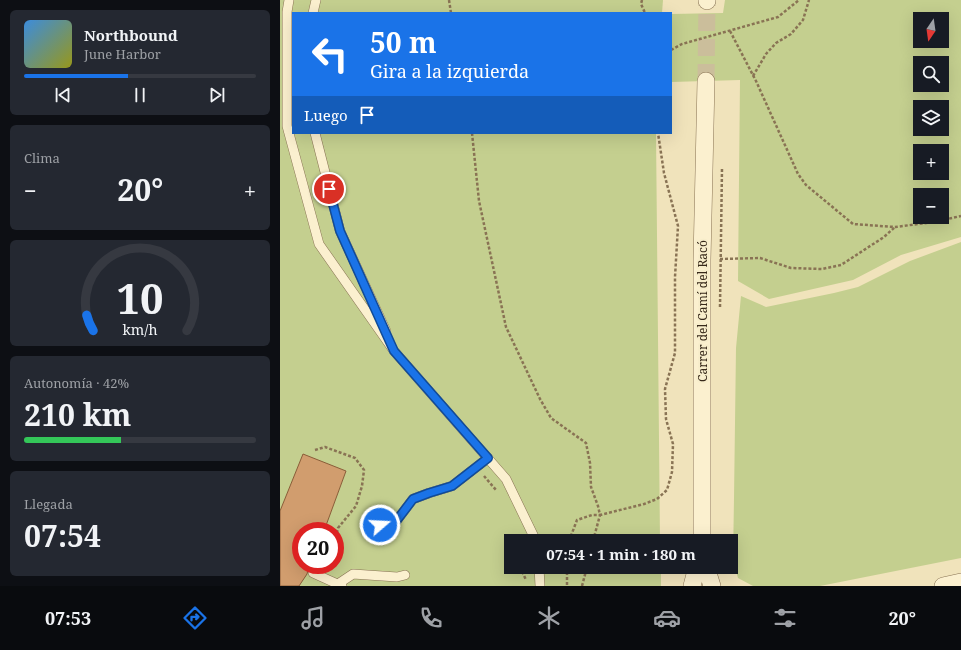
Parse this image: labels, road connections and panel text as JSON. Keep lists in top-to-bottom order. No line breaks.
{"streets":{"street":["Carrer del Camí del Racó"]},"north":"bottom","page":{"map_buttons":["+","−"],"turn":["50 m","Gira a la izquierda"],"song":["Northbound","June Harbor"],"then":"Luego","tile":["Clima",["Autonomía · 42%","210 km"],["Llegada","07:54"]],"heat":["−","20°","+"],"limit":"20","trip":"07:54 · 1 min · 180 m","tabs":["07:53","20°"],"gauge":["10","km/h"]}}
